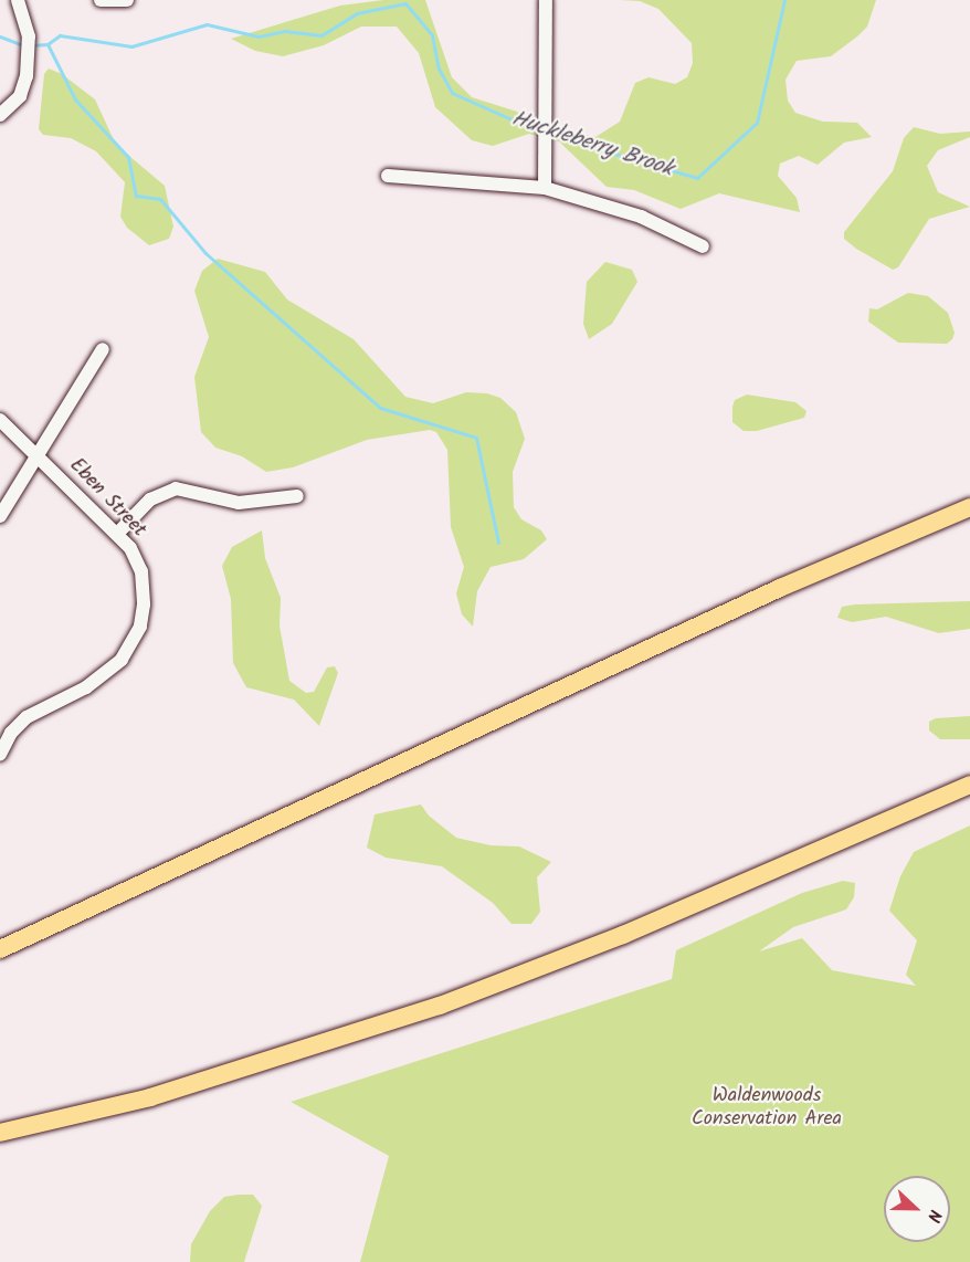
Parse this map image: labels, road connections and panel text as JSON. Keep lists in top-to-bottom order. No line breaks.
{"streets":{"street":["Eben Street"]},"water":["Huckleberry Brook"],"parks":["Waldenwoods Conservation Area"],"north":"right"}
